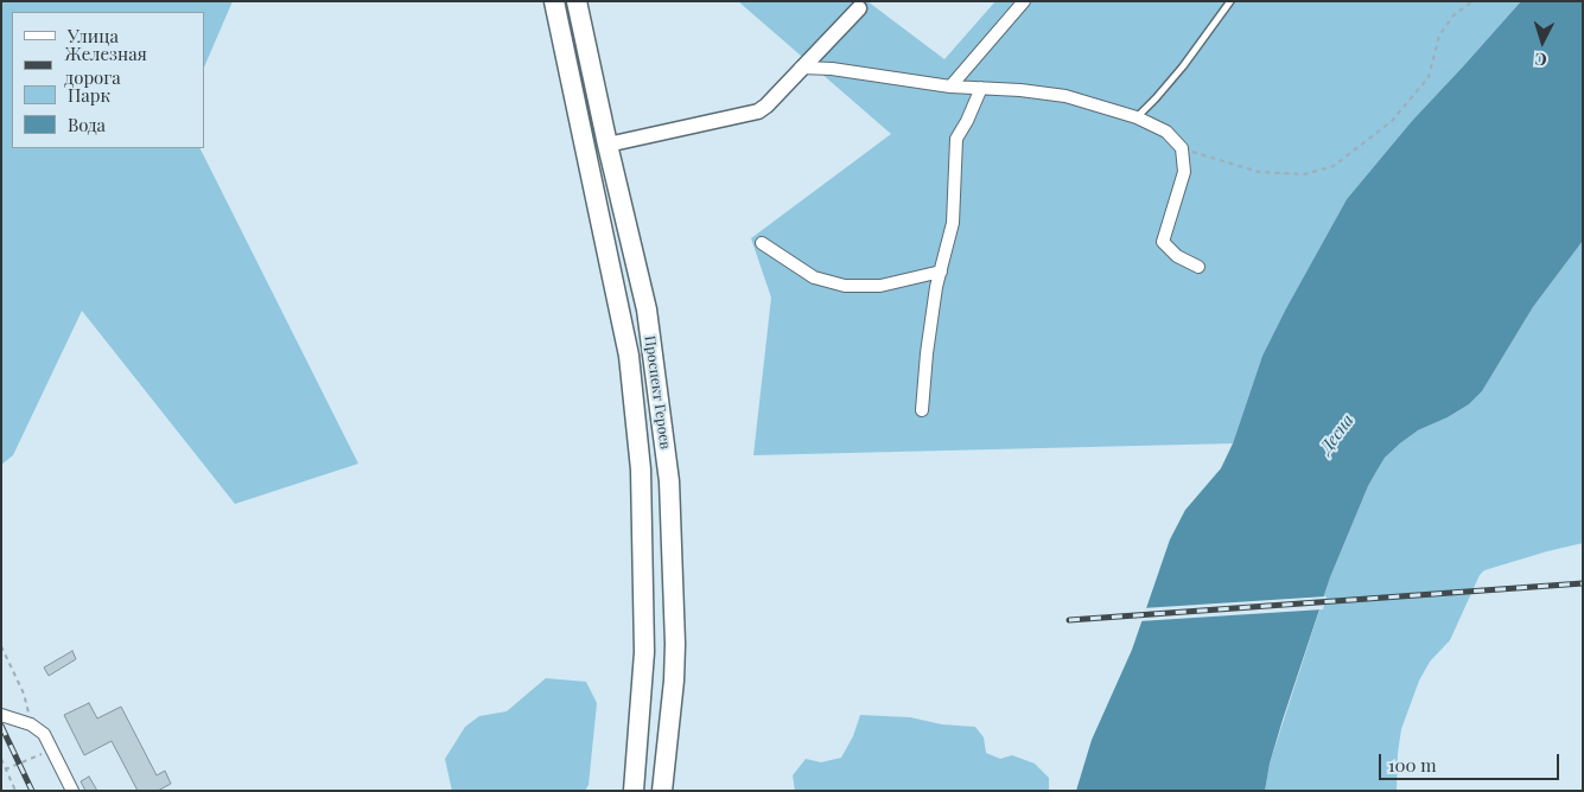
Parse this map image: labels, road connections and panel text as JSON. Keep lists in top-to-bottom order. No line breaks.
{"streets":{"main road":["Проспект Героев"]},"water":["Десна"],"legend":["Улица","Железная дорога","Парк","Вода"],"scale_bar":"100 m","north":"bottom"}
